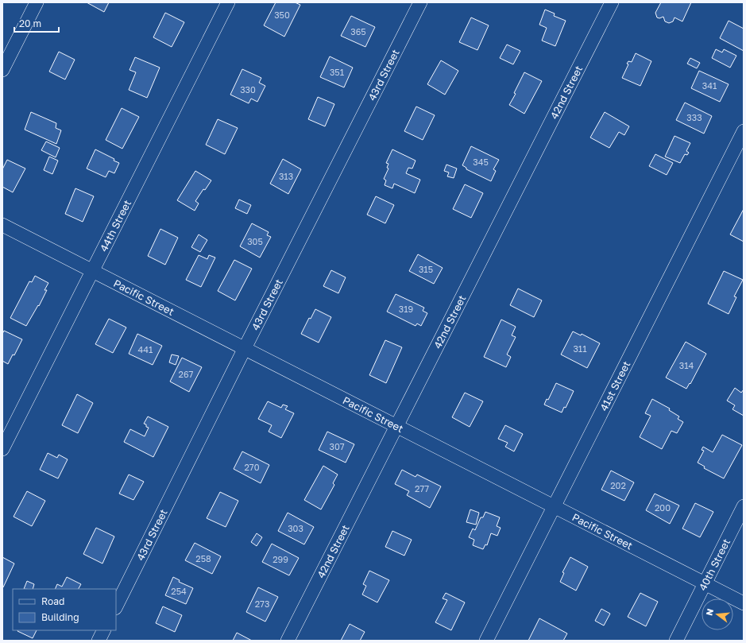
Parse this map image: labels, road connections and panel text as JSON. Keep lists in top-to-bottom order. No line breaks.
{"streets":{"street":["43rd Street","42nd Street","44th Street","Pacific Street","41st Street","40th Street"]},"crossings":[["43rd Street","Pacific Street"],["42nd Street","Pacific Street"],["44th Street","Pacific Street"],["Pacific Street","41st Street"],["Pacific Street","40th Street"]],"house_numbers":["350","365","351","341","330","333","345","313","305","315","319","311","441","314","267","307","270","202","277","200","303","258","299","254","273"],"legend":["Road","Building"],"scale_bar":"20 m","north":"left"}
